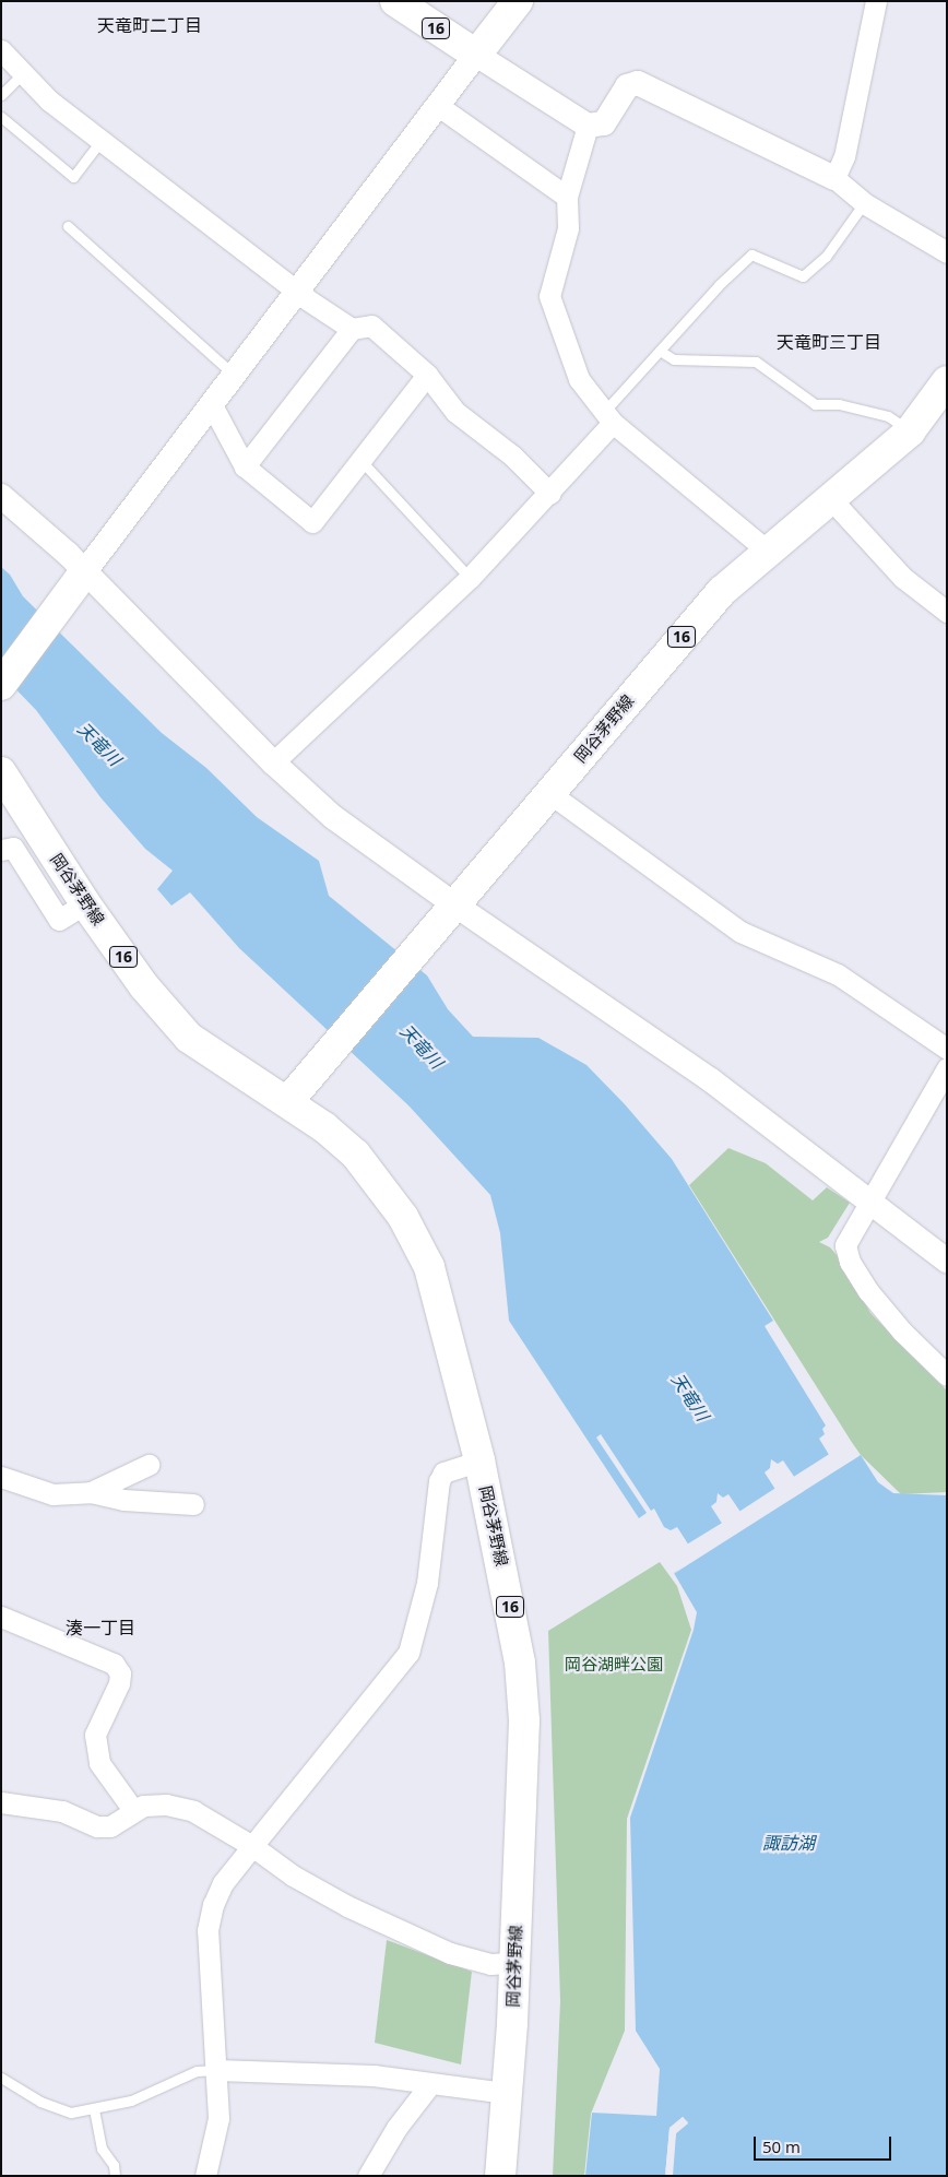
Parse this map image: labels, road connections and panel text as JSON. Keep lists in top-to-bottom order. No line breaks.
{"streets":{"main road":["16","岡谷茅野線"]},"districts":["天竜町二丁目","天竜町三丁目","湊一丁目"],"water":["天竜川","諏訪湖"],"parks":["岡谷湖畔公園"],"scale_bar":"50 m"}
